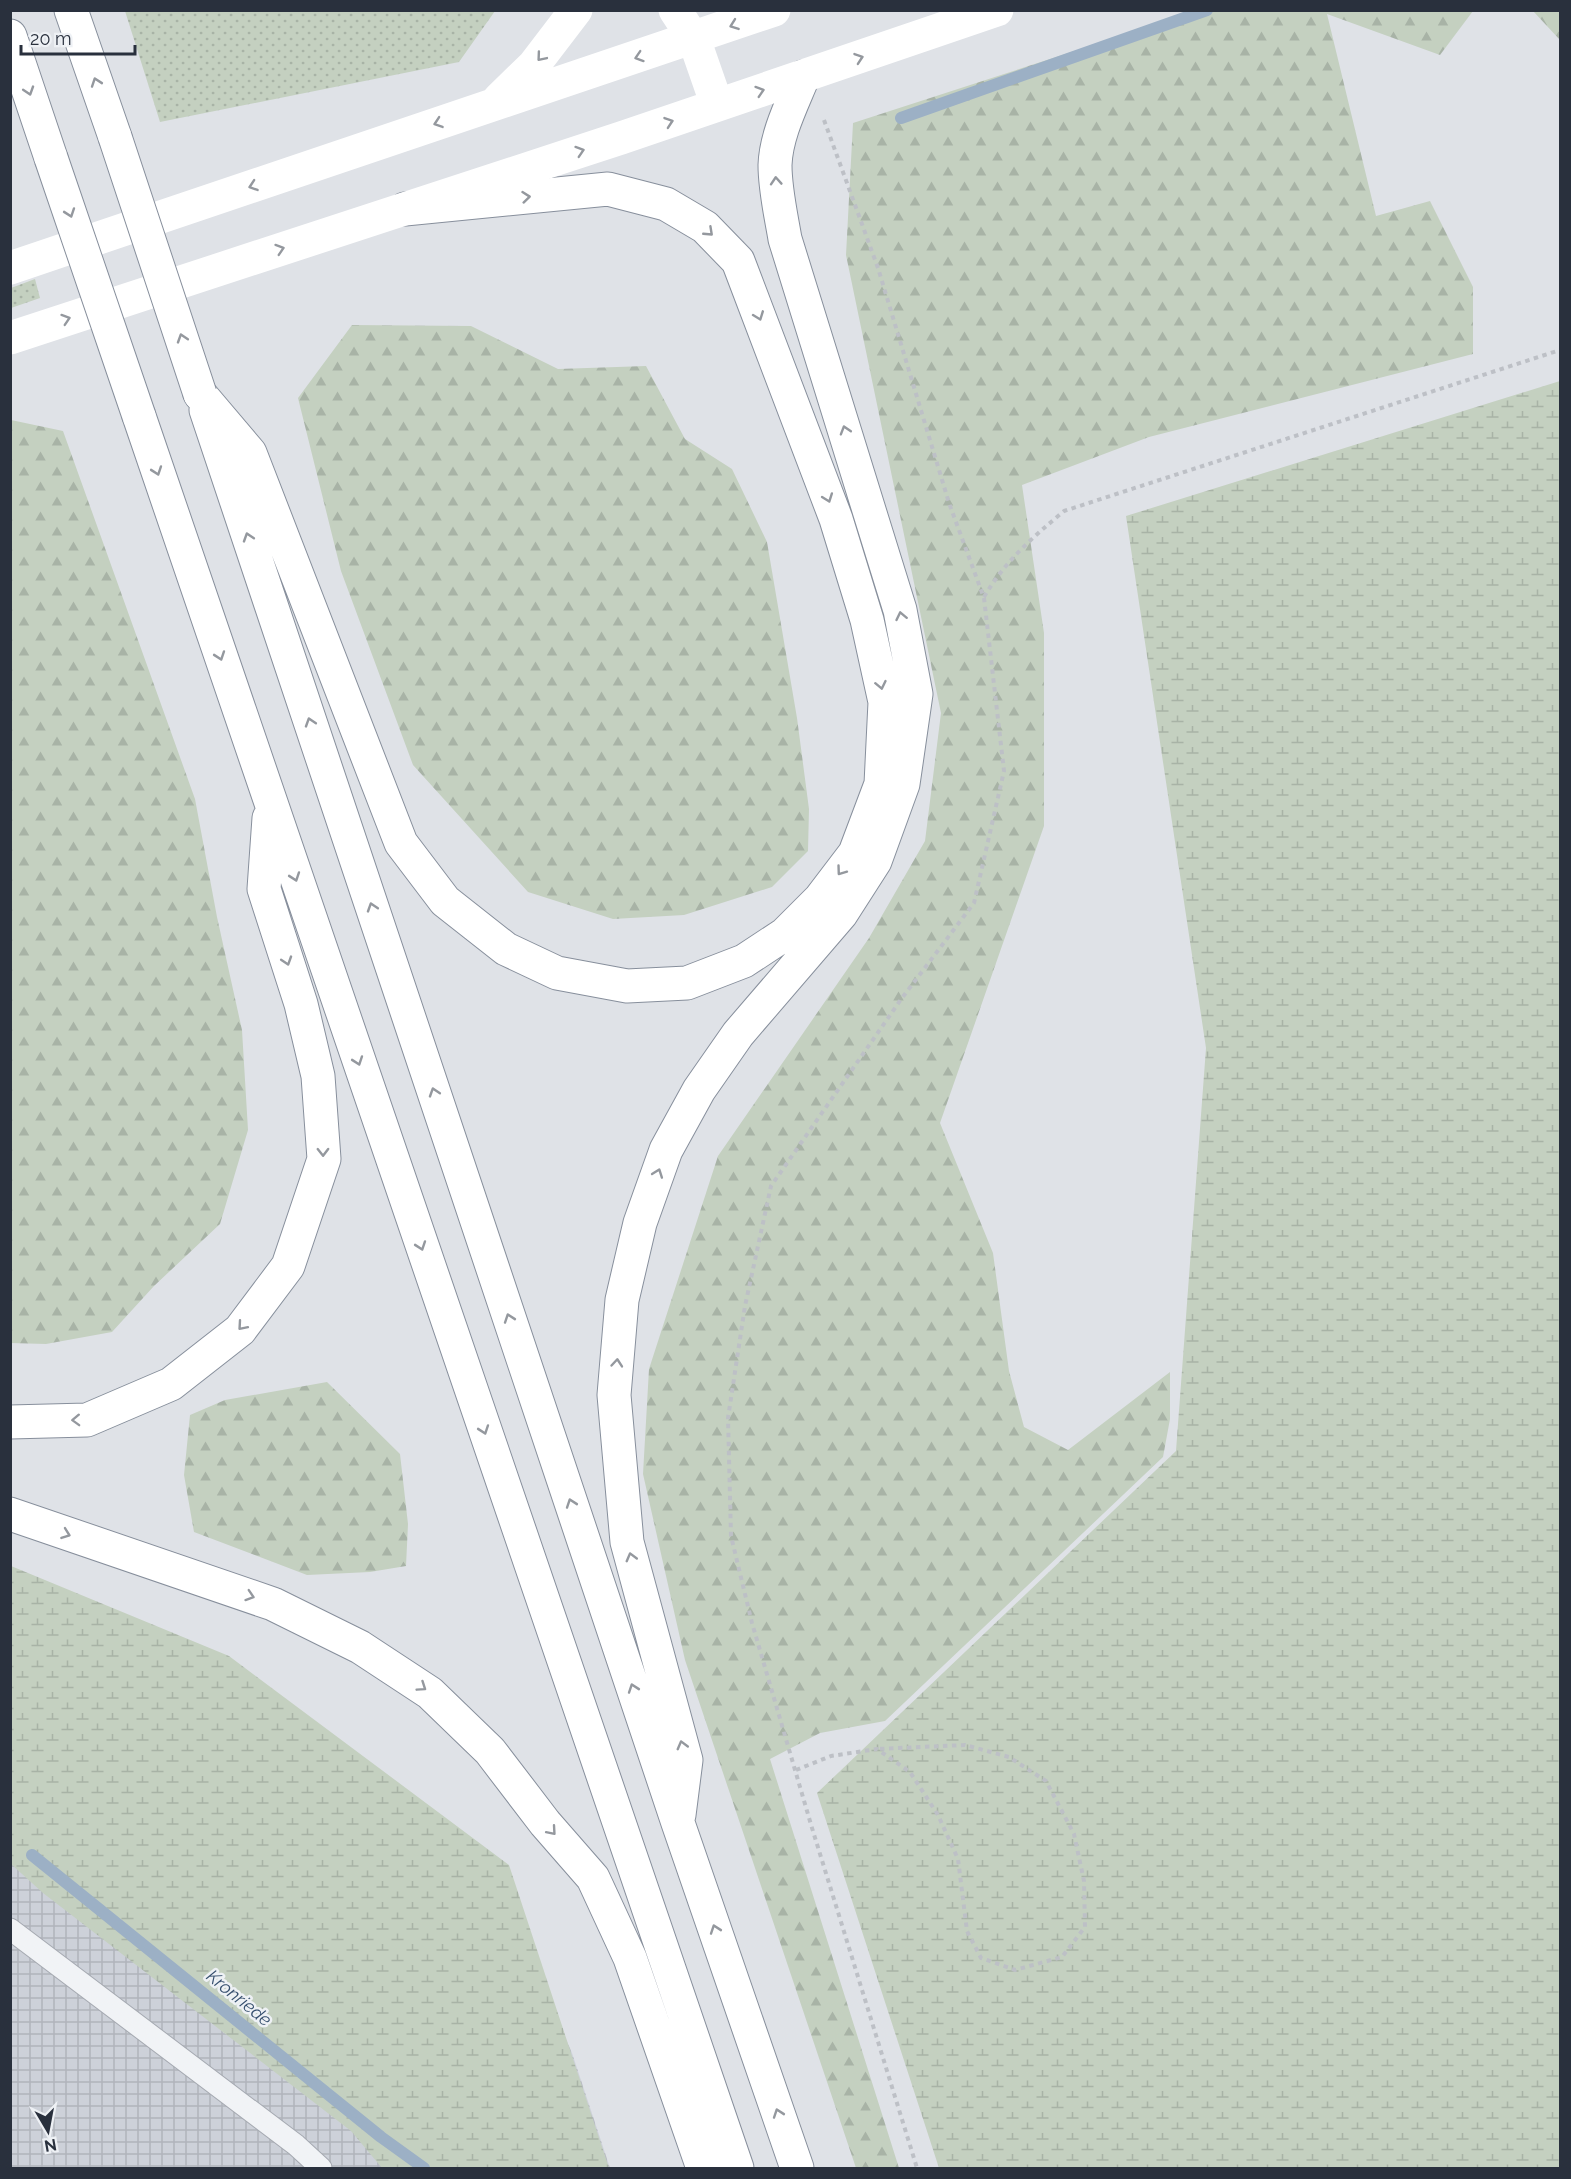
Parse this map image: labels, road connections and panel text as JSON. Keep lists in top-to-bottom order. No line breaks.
{"water":["Kronriede"],"scale_bar":"20 m","north":"bottom"}
